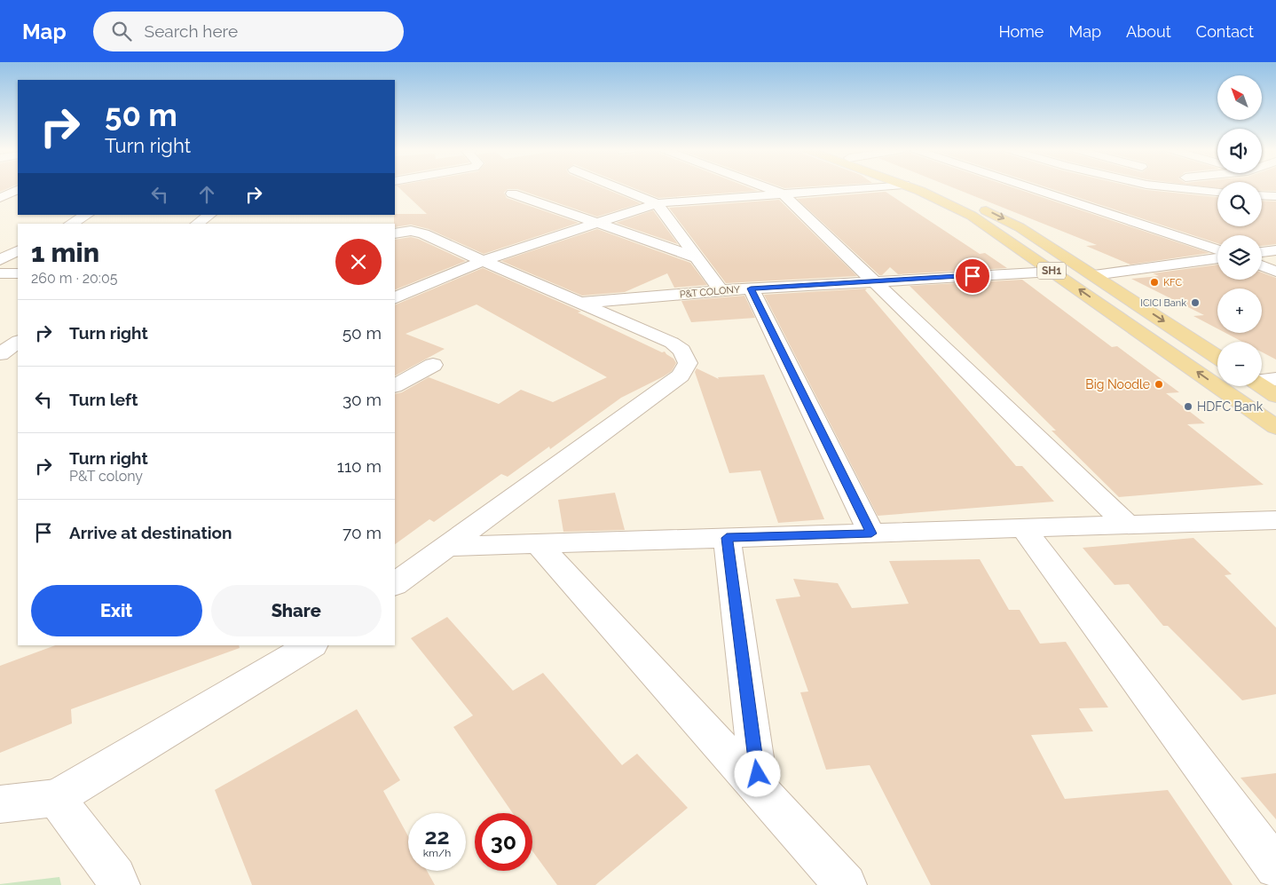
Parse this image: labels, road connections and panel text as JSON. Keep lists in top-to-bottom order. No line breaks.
{"streets":{"main road":["SH1"],"street":["P&T COLONY"]},"crossings":[["SH1","P&T COLONY"]],"places":["KFC","ICICI Bank","Big Noodle","HDFC Bank"],"north":"top left","page":{"header":"Map","search":"Search here","nav":["Home","Map","About","Contact"],"map_buttons":["+","−"],"turn":["50 m","Turn right"],"heading":["1 min","260 m · 20:05"],"list":[{"name":"Turn right","value":"50 m"},{"name":"Turn left","value":"30 m"},{"name":"Turn right","note":"P&T colony","value":"110 m"},{"name":"Arrive at destination","value":"70 m"}],"buttons":["Exit","Share"],"speed":"22 km/h","limit":"30"}}
